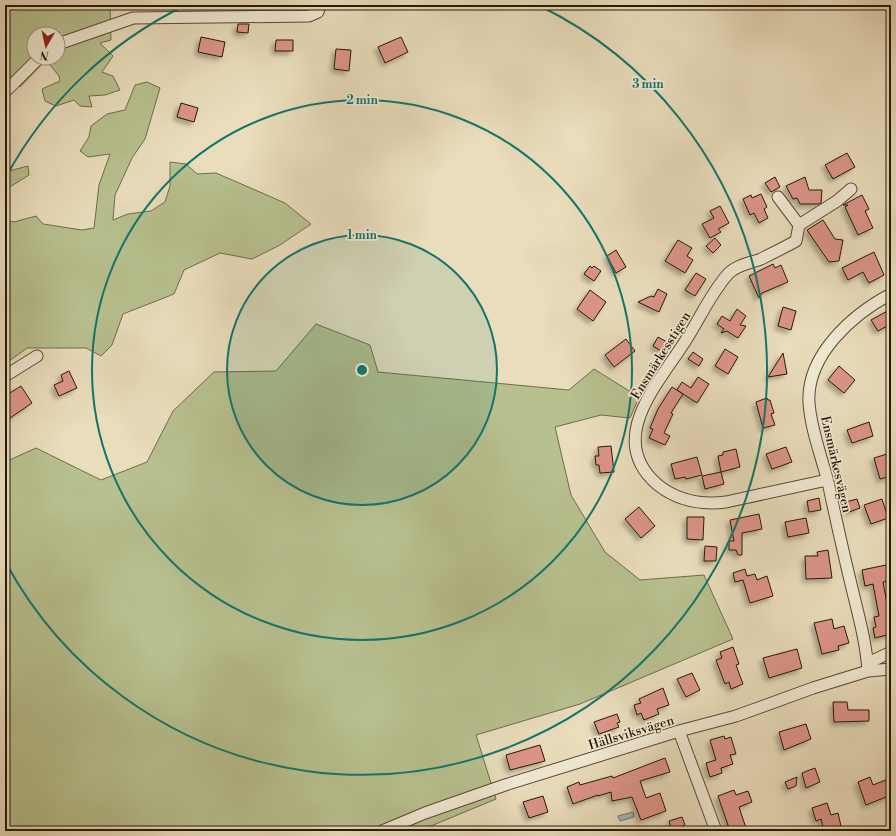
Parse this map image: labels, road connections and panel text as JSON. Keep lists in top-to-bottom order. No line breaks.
{"streets":{"street":["Ensmärkesstigen","Ensmärkesvägen","Hällsviksvägen"]},"crossings":[["Ensmärkesstigen","Ensmärkesvägen"],["Ensmärkesvägen","Hällsviksvägen"]],"north":"bottom","rings":["3 min","2 min","1 min"]}
